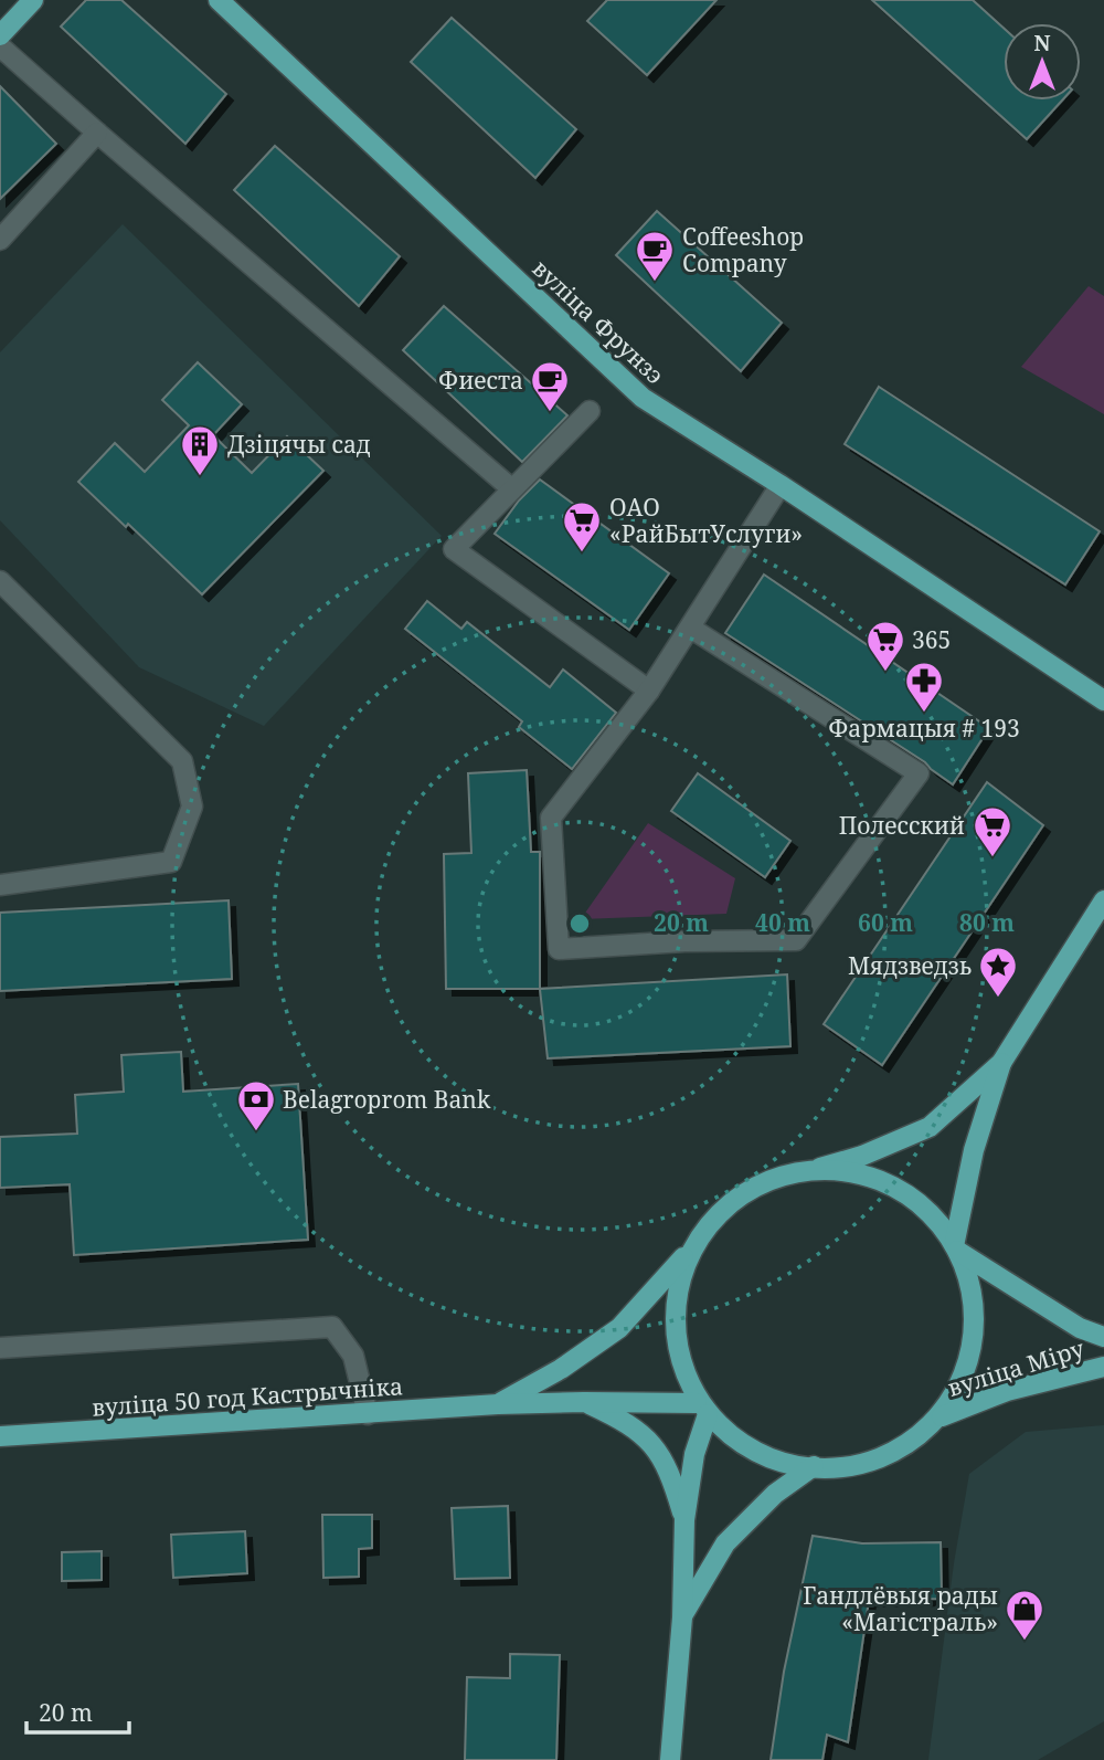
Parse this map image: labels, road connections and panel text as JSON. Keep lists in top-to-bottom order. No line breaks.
{"streets":{"main road":["вуліца Фрунзэ","вуліца Міру","вуліца 50 год Кастрычніка"]},"places":{"cafe":["Coffeeshop Company","Фиеста"],"building":["Дзіцячы сад"],"supermarket":["ОАО «РайБытУслуги»","365","Полесский"],"pharmacy":["Фармацыя # 193"],"place":["Мядзведзь"],"bank":["Belagroprom Bank"],"shop":["Гандлёвыя рады «Магістраль»"]},"scale_bar":"20 m","north":"top","rings":["20 m","40 m","60 m","80 m"]}
